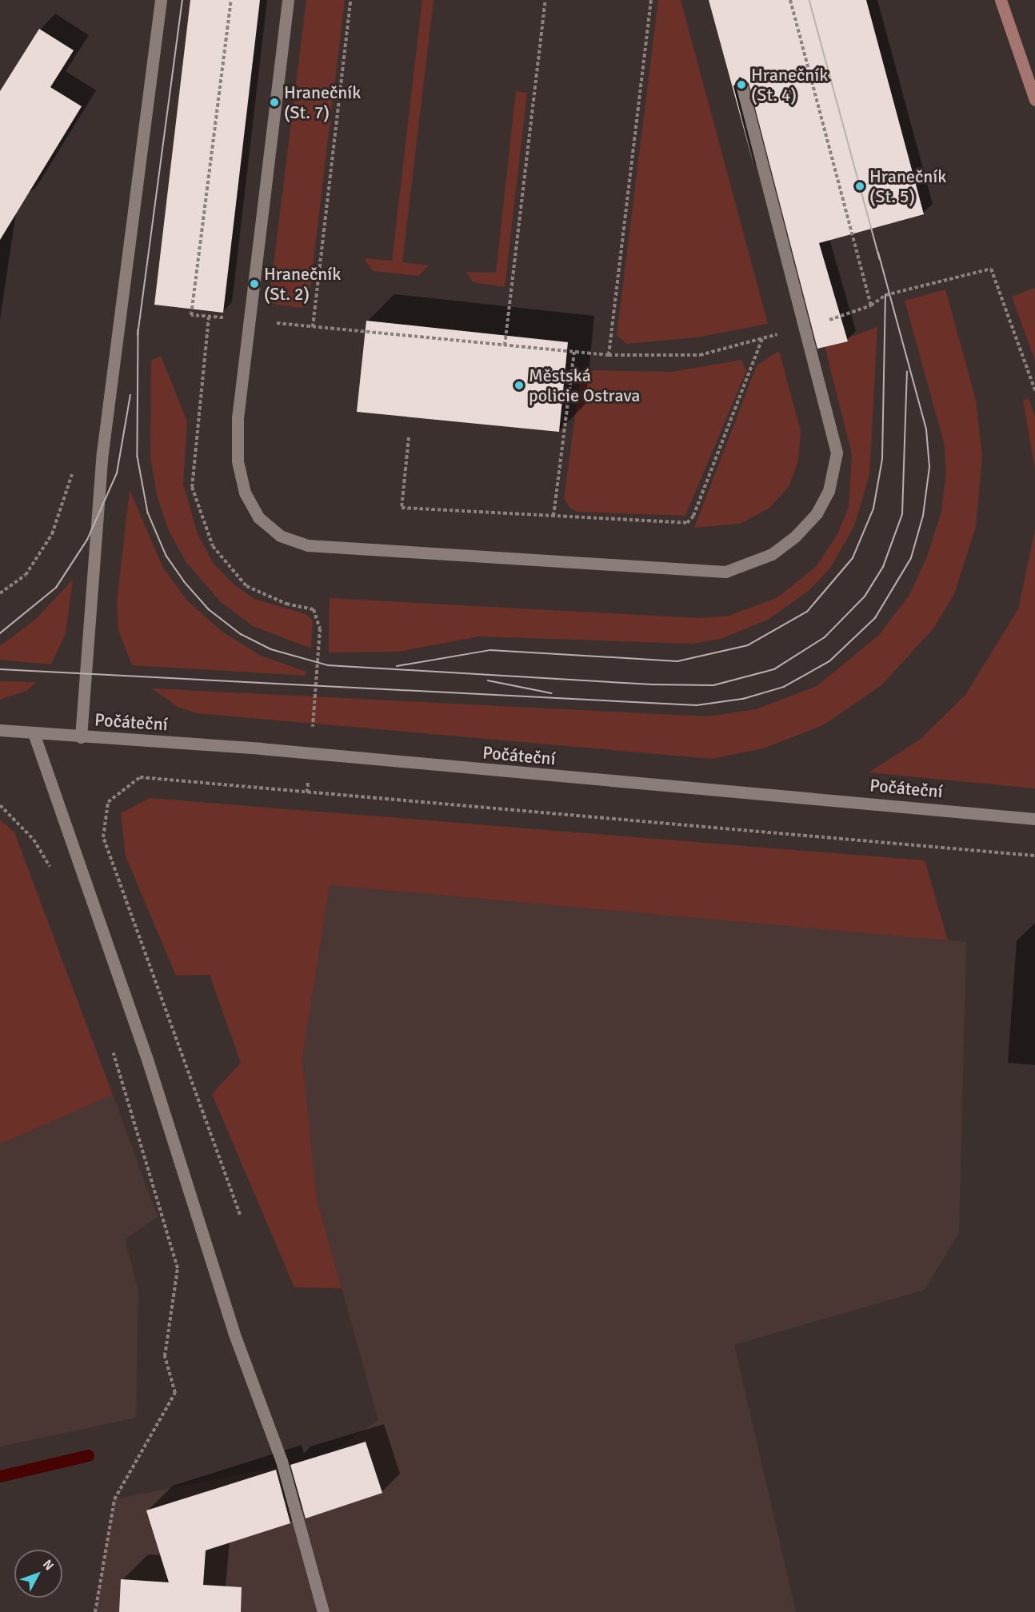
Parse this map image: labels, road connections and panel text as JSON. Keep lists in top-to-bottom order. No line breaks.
{"streets":{"street":["Počáteční"]},"places":["Hranečník (St. 4)","Hranečník (St. 7)","Hranečník (St. 5)","Hranečník (St. 2)","Městská policie Ostrava"],"north":"top right"}
